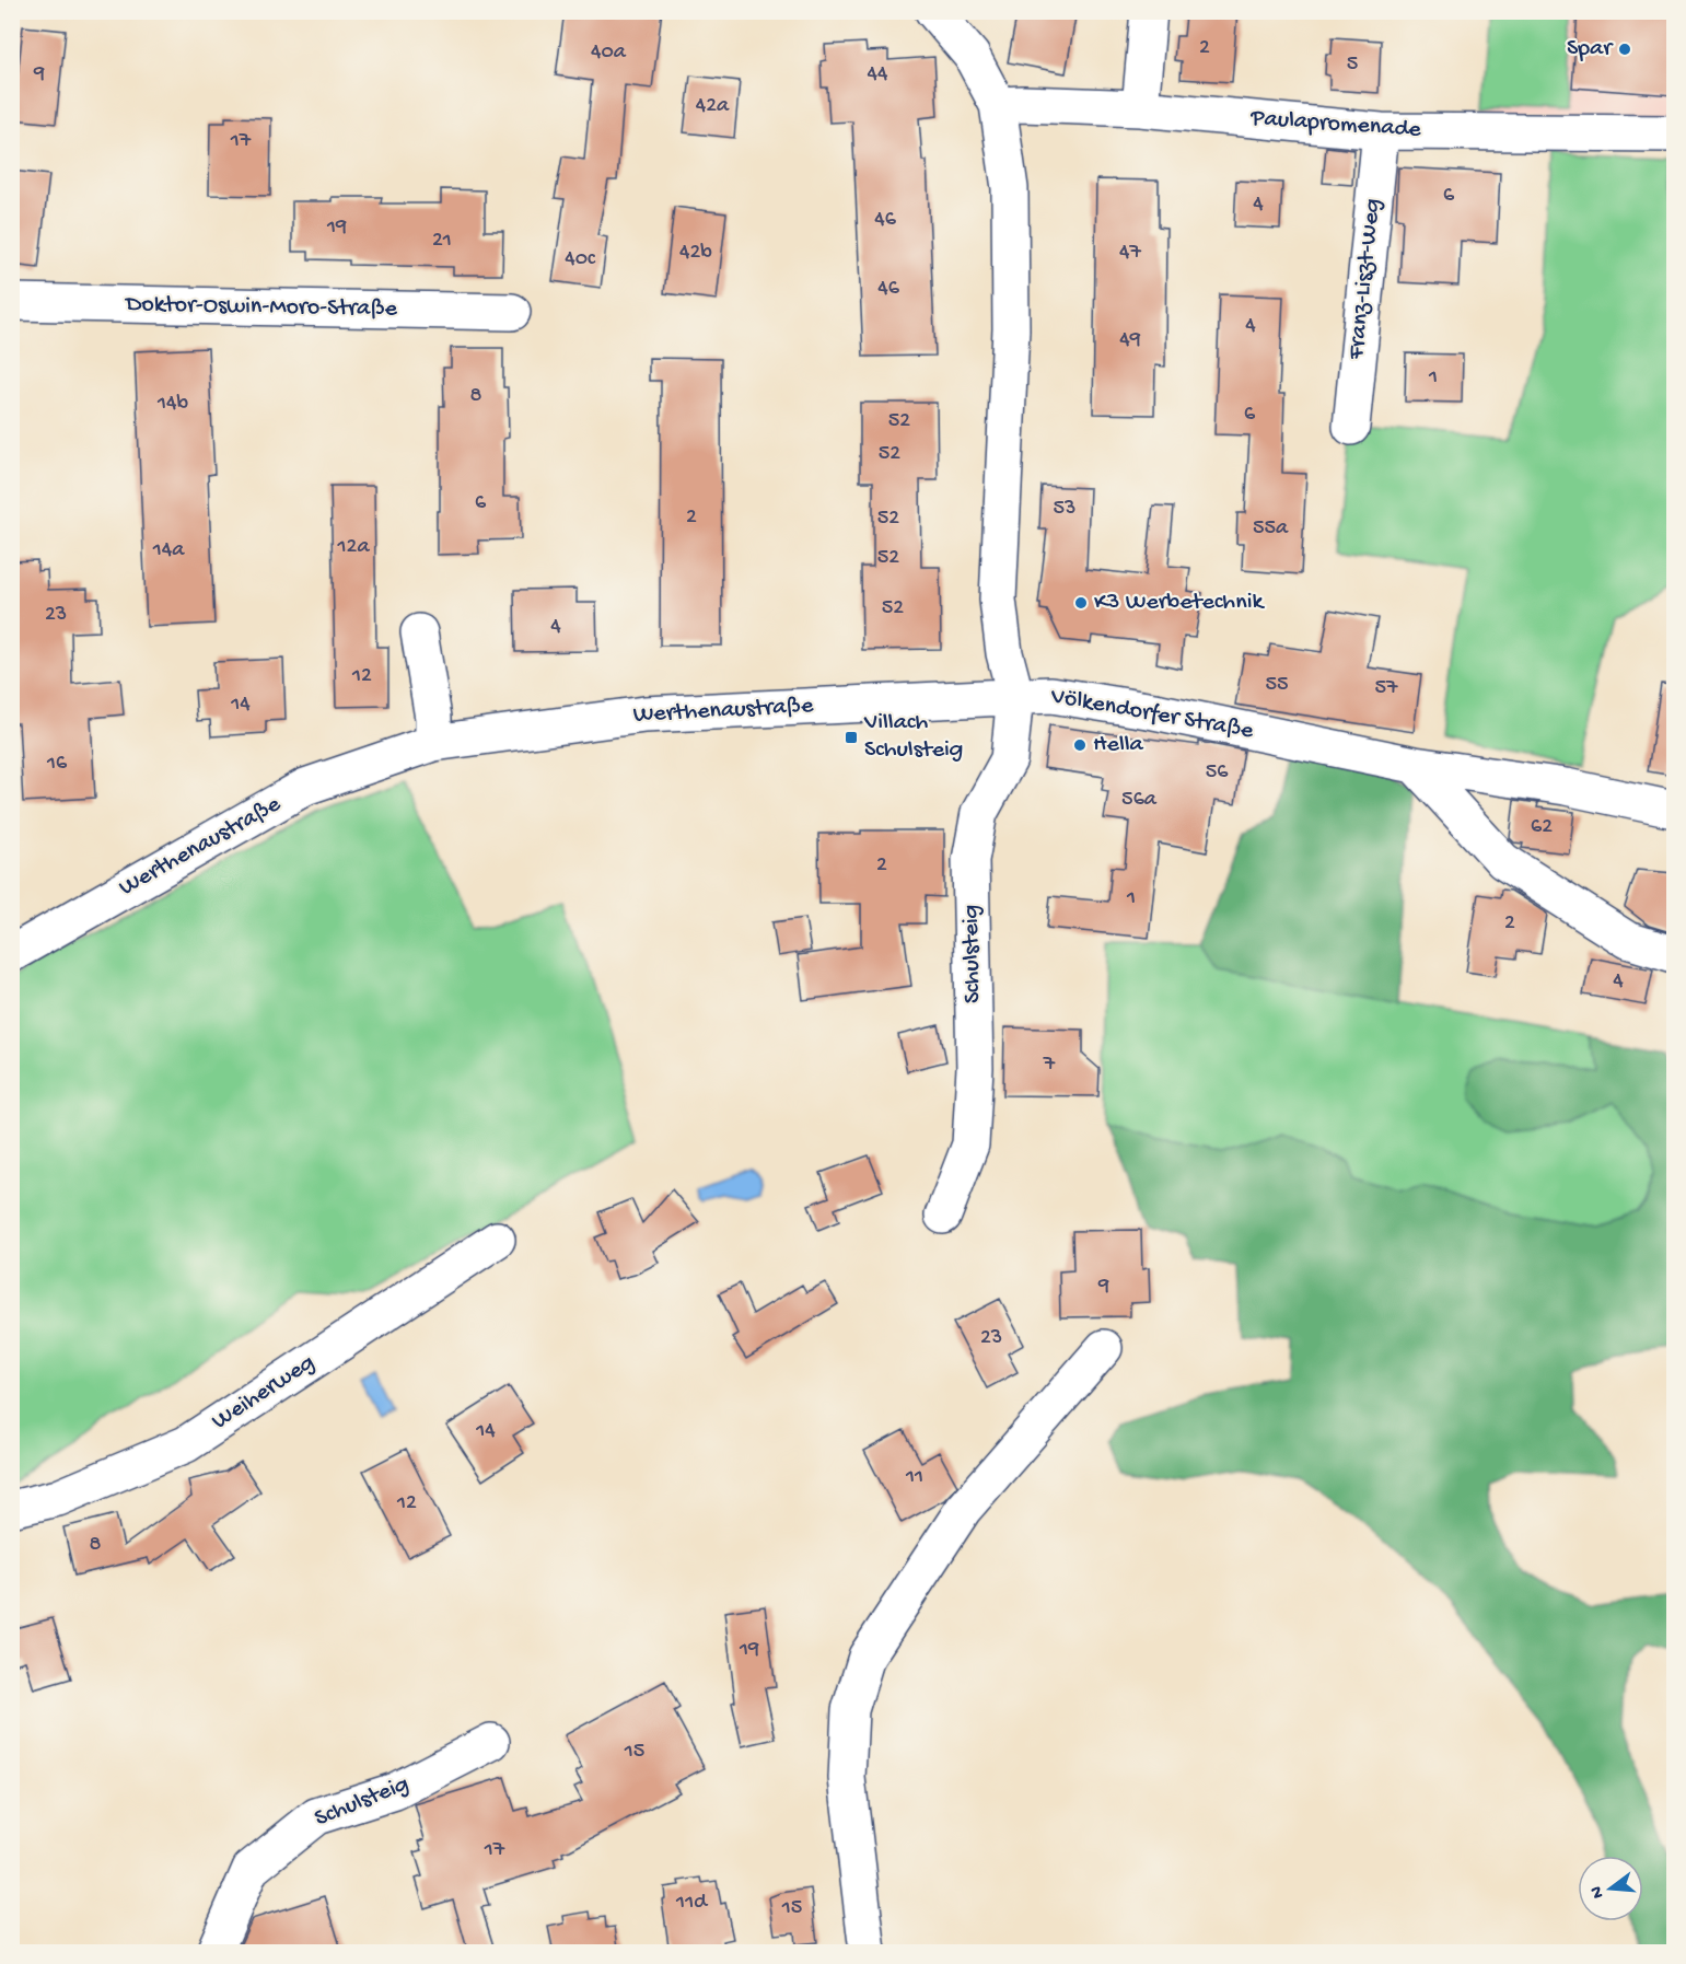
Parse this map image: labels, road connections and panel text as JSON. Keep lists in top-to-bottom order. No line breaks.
{"streets":{"street":["Paulapromenade","Franz-Liszt-Weg","Doktor-Oswin-Moro-Straße","Werthenaustraße","Völkendorfer Straße","Schulsteig","Weiherweg"]},"crossings":[["Paulapromenade","Franz-Liszt-Weg"],["Paulapromenade","Völkendorfer Straße"],["Werthenaustraße","Völkendorfer Straße"],["Werthenaustraße","Schulsteig"],["Völkendorfer Straße","Schulsteig"]],"places":{"other":["Spar","K3 Werbetechnik","Hella"],"transit":["Villach Schulsteig"]},"house_numbers":["2","40a","5","9","44","42a","17","6","4","46","19","21","42b","47","40c","46","4","49","1","8","14b","6","52","52","6","53","2","52","55a","12a","14a","52","52","23","4","12","55","57","14","16","56","56a","62","2","1","2","4","7","9","23","14","11","12","8","19","15","17","11d","15"],"north":"left"}
